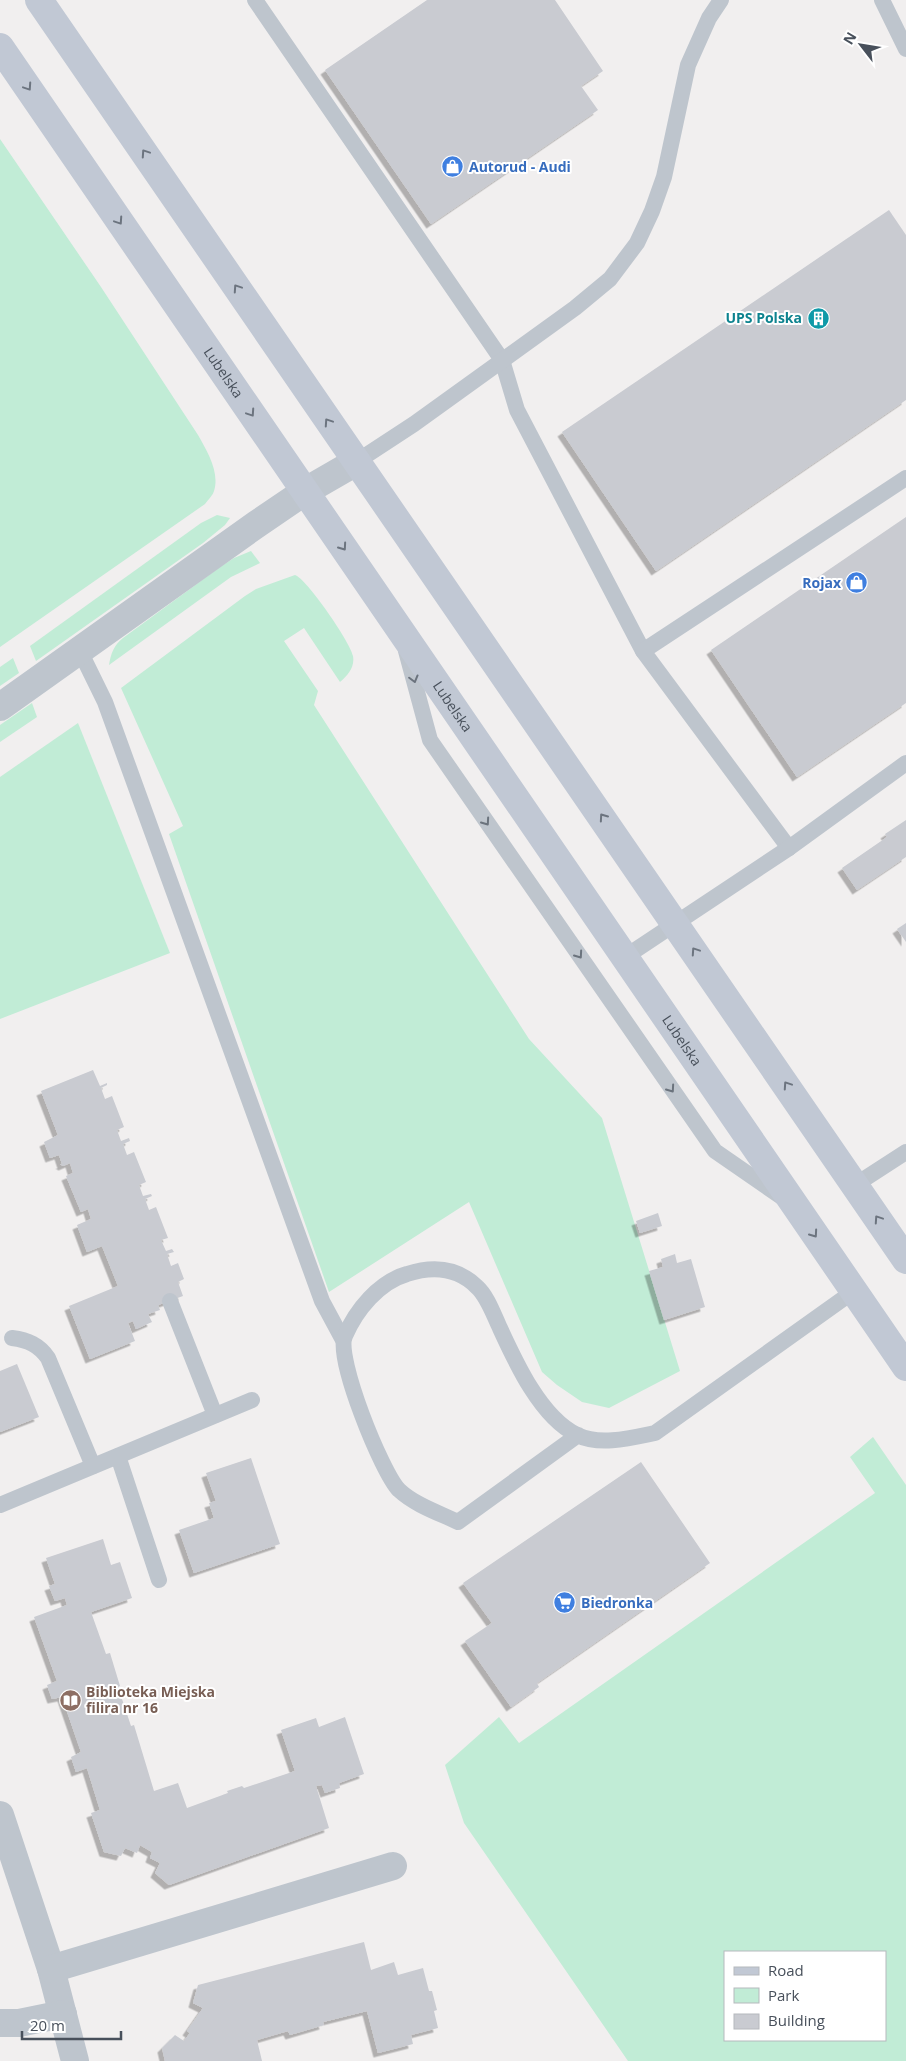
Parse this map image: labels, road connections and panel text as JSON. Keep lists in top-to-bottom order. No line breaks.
{"streets":{"main road":["Lubelska"]},"places":{"shop":["Autorud - Audi","Rojax"],"building":["UPS Polska"],"supermarket":["Biedronka"],"library":["Biblioteka Miejska filira nr 16"]},"legend":["Road","Park","Building"],"scale_bar":"20 m","north":"top left"}
